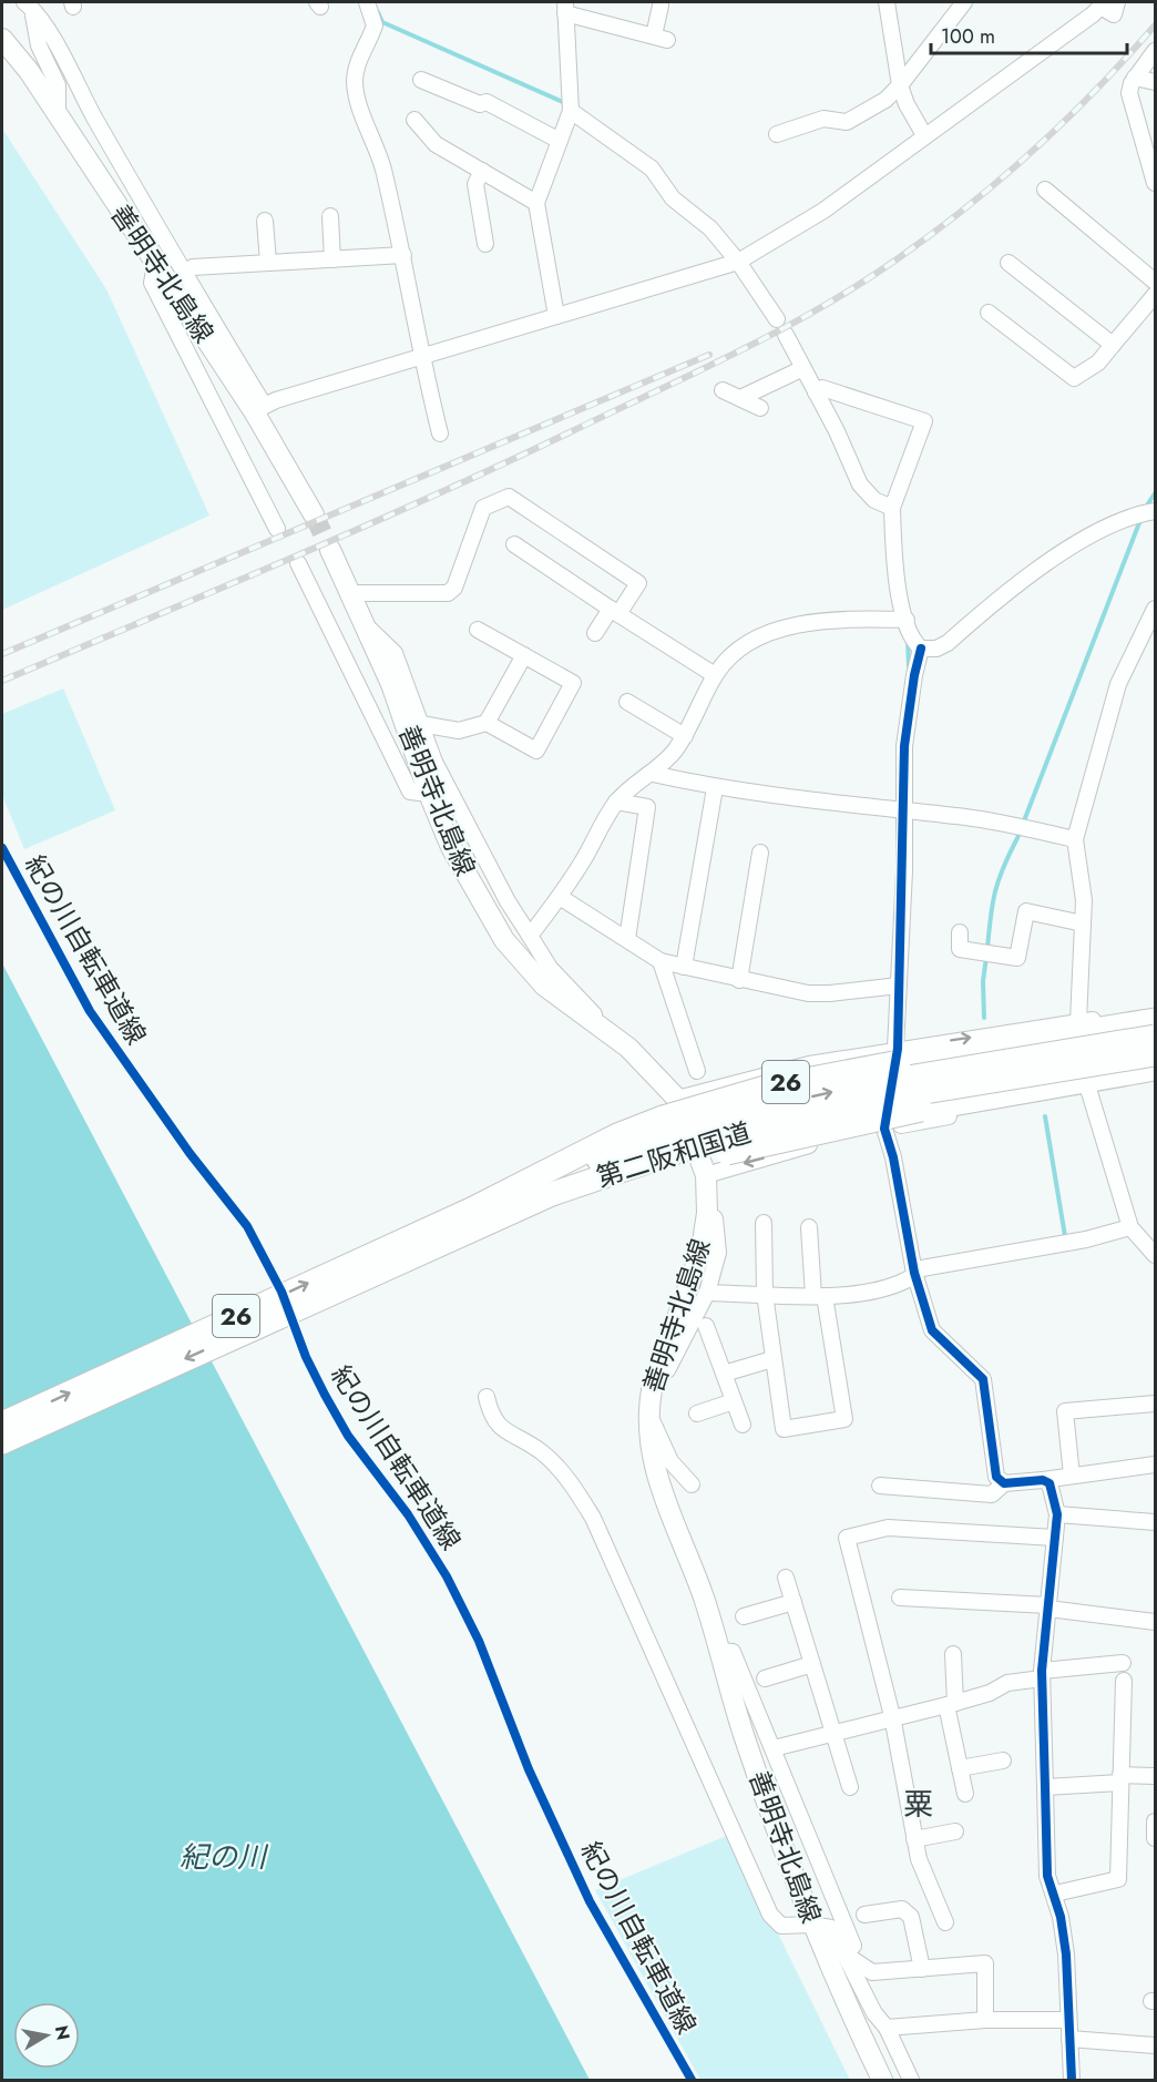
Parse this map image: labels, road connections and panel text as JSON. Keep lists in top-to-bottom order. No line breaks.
{"streets":{"highway":["26","第二阪和国道"],"main road":["善明寺北島線"],"cycle path":["紀の川自転車道線"]},"crossings":[["26","第二阪和国道"]],"districts":["粟"],"water":["紀の川"],"scale_bar":"100 m","north":"right"}
